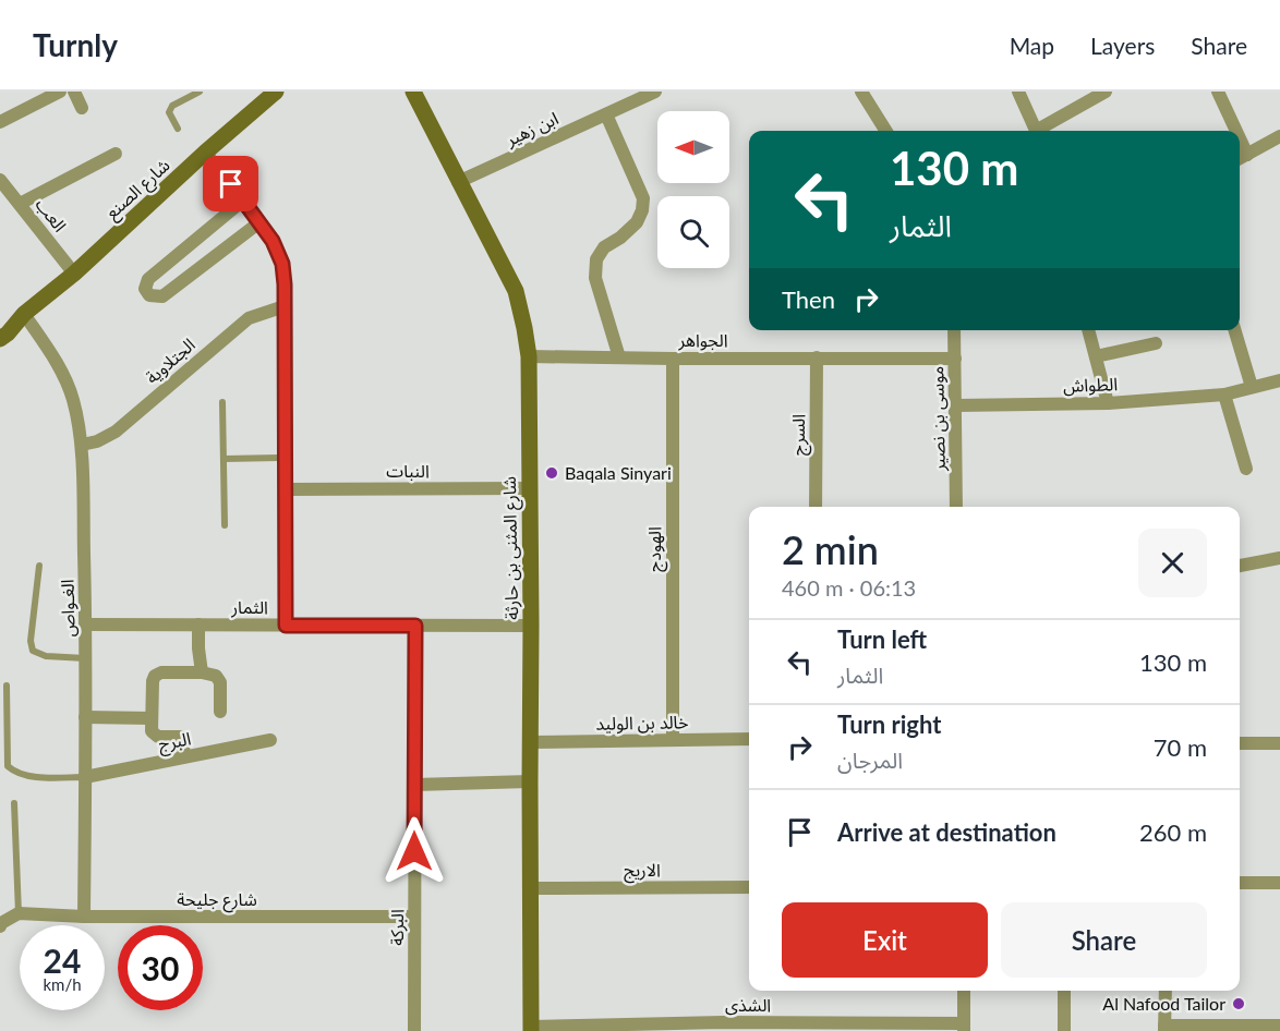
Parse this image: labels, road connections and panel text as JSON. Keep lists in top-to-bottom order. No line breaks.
{"streets":{"street":["ابن زهير","شارع الصنع","العب","الجواهر","الجتلاوية","الطواش","موسى بن نصير","السرج","النبات","شارع المثنى بن حارثة","الهودج","الثمار","الغـواص","خالد بن الوليد","البرج","الاريج","شارع جليحة","البركة","الشذى"]},"crossings":[["ابن زهير","شارع المثنى بن حارثة"],["شارع الصنع","العب"],["شارع الصنع","الغـواص"],["الجواهر","موسى بن نصير"],["الجواهر","السرج"],["الجواهر","شارع المثنى بن حارثة"],["الجواهر","الهودج"],["الجتلاوية","الغـواص"],["الطواش","موسى بن نصير"],["النبات","شارع المثنى بن حارثة"],["شارع المثنى بن حارثة","الثمار"],["شارع المثنى بن حارثة","خالد بن الوليد"],["شارع المثنى بن حارثة","الاريج"],["شارع المثنى بن حارثة","الشذى"],["الهودج","خالد بن الوليد"],["الثمار","الغـواص"],["الثمار","البركة"],["الغـواص","البرج"],["الغـواص","شارع جليحة"],["شارع جليحة","البركة"]],"places":["Baqala Sinyari","Al Nafood Tailor"],"north":"left","page":{"header":"Turnly","nav":["Map","Layers","Share"],"turn":["130 m","الثمار"],"then":"Then","heading":["2 min","460 m · 06:13"],"list":[{"name":"Turn left","note":"الثمار","value":"130 m"},{"name":"Turn right","note":"المرجان","value":"70 m"},{"name":"Arrive at destination","value":"260 m"}],"buttons":["Exit","Share"],"speed":"24 km/h","limit":"30"}}
